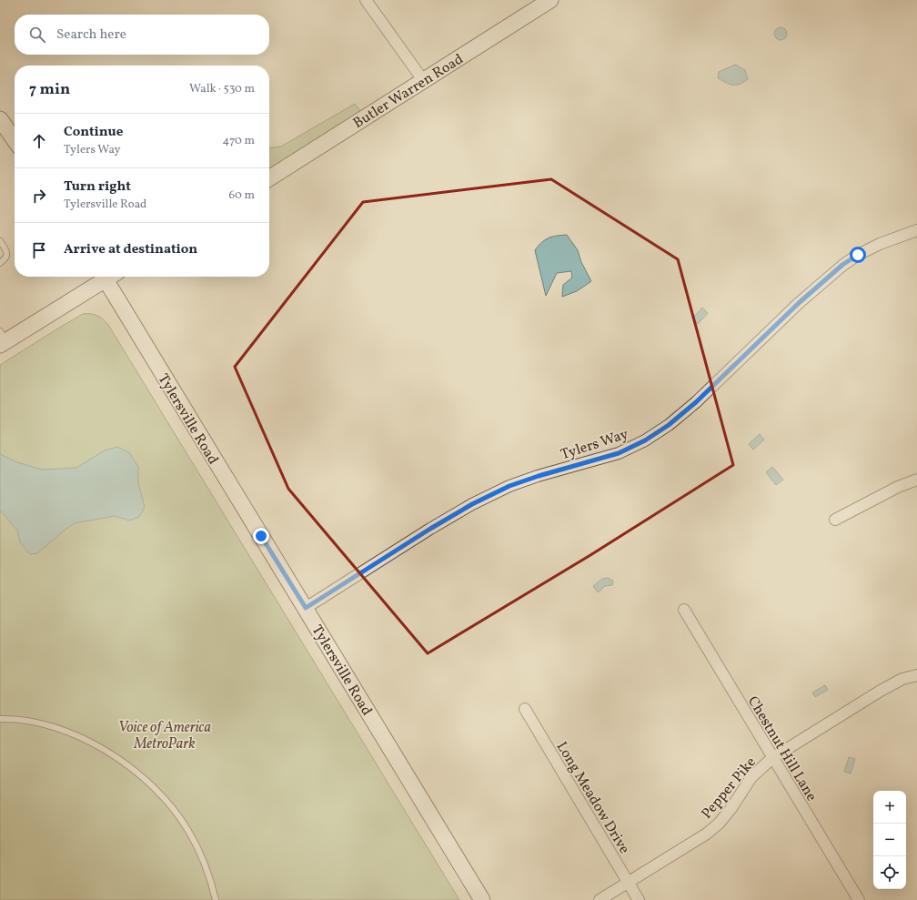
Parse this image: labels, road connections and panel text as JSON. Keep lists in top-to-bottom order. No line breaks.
{"streets":{"main road":["Butler Warren Road","Tylersville Road"],"street":["Tylers Way","Chestnut Hill Lane","Pepper Pike","Long Meadow Drive"]},"crossings":[["Tylersville Road","Tylers Way"],["Chestnut Hill Lane","Pepper Pike"],["Pepper Pike","Long Meadow Drive"]],"parks":["Voice of America MetroPark"],"page":{"search":"Search here","heading":["7 min","Walk · 530 m"],"list":[["Continue","Tylers Way","470 m"],["Turn right","Tylersville Road","60 m"],"Arrive at destination"],"map_buttons":["+","−"]}}
